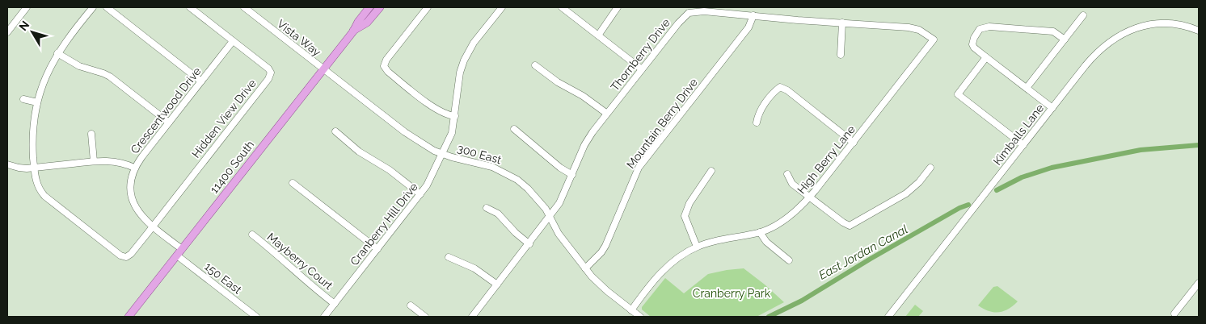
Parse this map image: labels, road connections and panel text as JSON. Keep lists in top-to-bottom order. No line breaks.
{"streets":{"main road":["11400 South"],"street":["Vista Way","Thornberry Drive","Crescentwood Drive","Hidden View Drive","Mountain Berry Drive","Kimballs Lane","300 East","High Berry Lane","Cranberry Hill Drive","Mayberry Court","150 East"]},"crossings":[["Vista Way","300 East"],["Vista Way","11400 South"],["Thornberry Drive","Mountain Berry Drive"],["Thornberry Drive","300 East"],["Thornberry Drive","High Berry Lane"],["Crescentwood Drive","Hidden View Drive"],["Crescentwood Drive","11400 South"],["Crescentwood Drive","150 East"],["Mountain Berry Drive","300 East"],["300 East","High Berry Lane"],["300 East","11400 South"],["300 East","Cranberry Hill Drive"],["11400 South","150 East"],["Cranberry Hill Drive","Mayberry Court"]],"water":["East Jordan Canal"],"parks":["Cranberry Park"],"north":"top left"}
